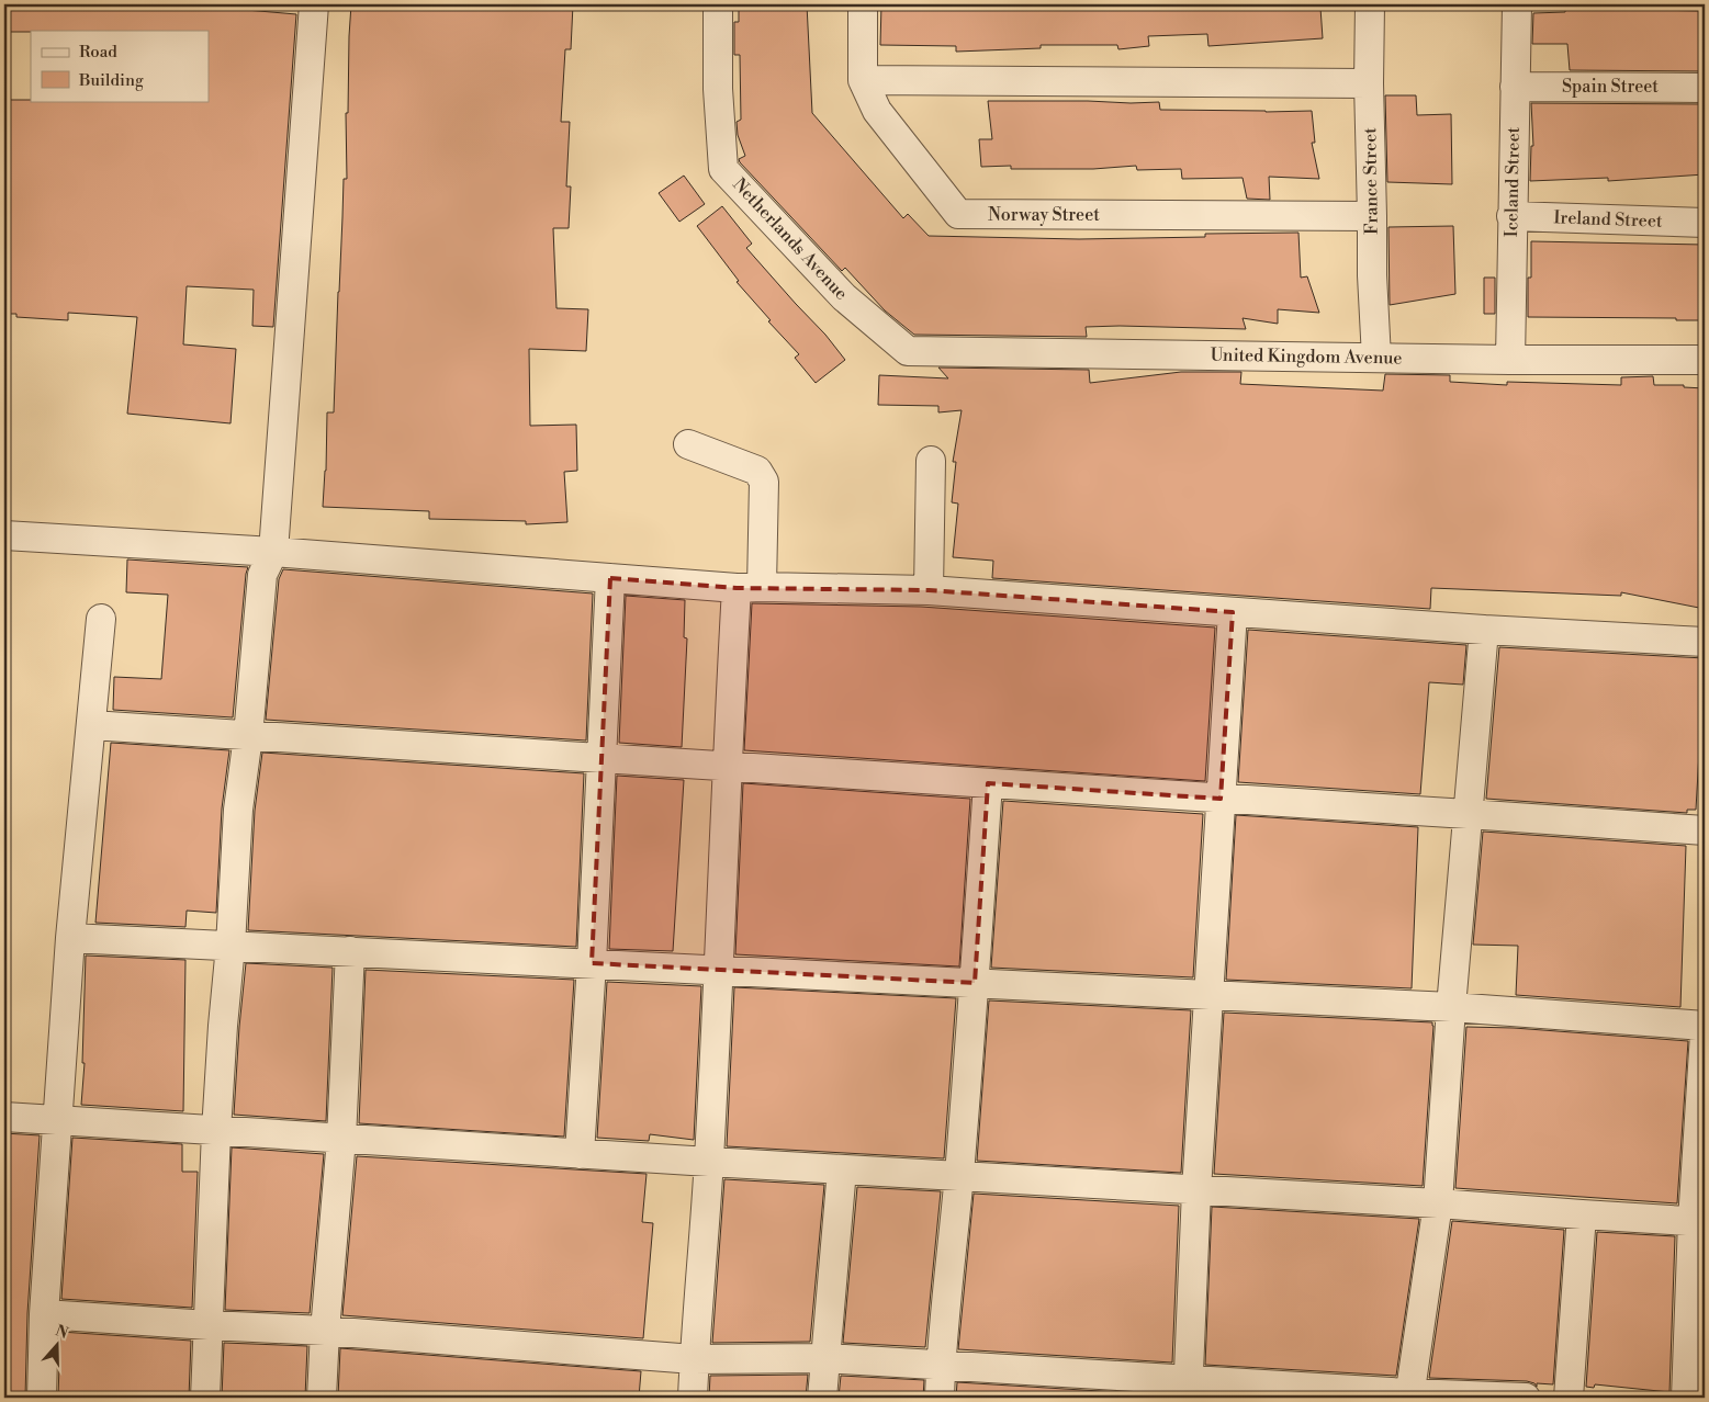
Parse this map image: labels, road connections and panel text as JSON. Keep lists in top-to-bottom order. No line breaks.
{"streets":{"street":["Spain Street","France Street","Iceland Street","Norway Street","Ireland Street","Netherlands Avenue","United Kingdom Avenue"]},"crossings":[["Spain Street","Iceland Street"],["France Street","Norway Street"],["France Street","United Kingdom Avenue"],["Iceland Street","Ireland Street"],["Iceland Street","United Kingdom Avenue"],["Netherlands Avenue","United Kingdom Avenue"]],"legend":["Road","Building"],"north":"top"}
